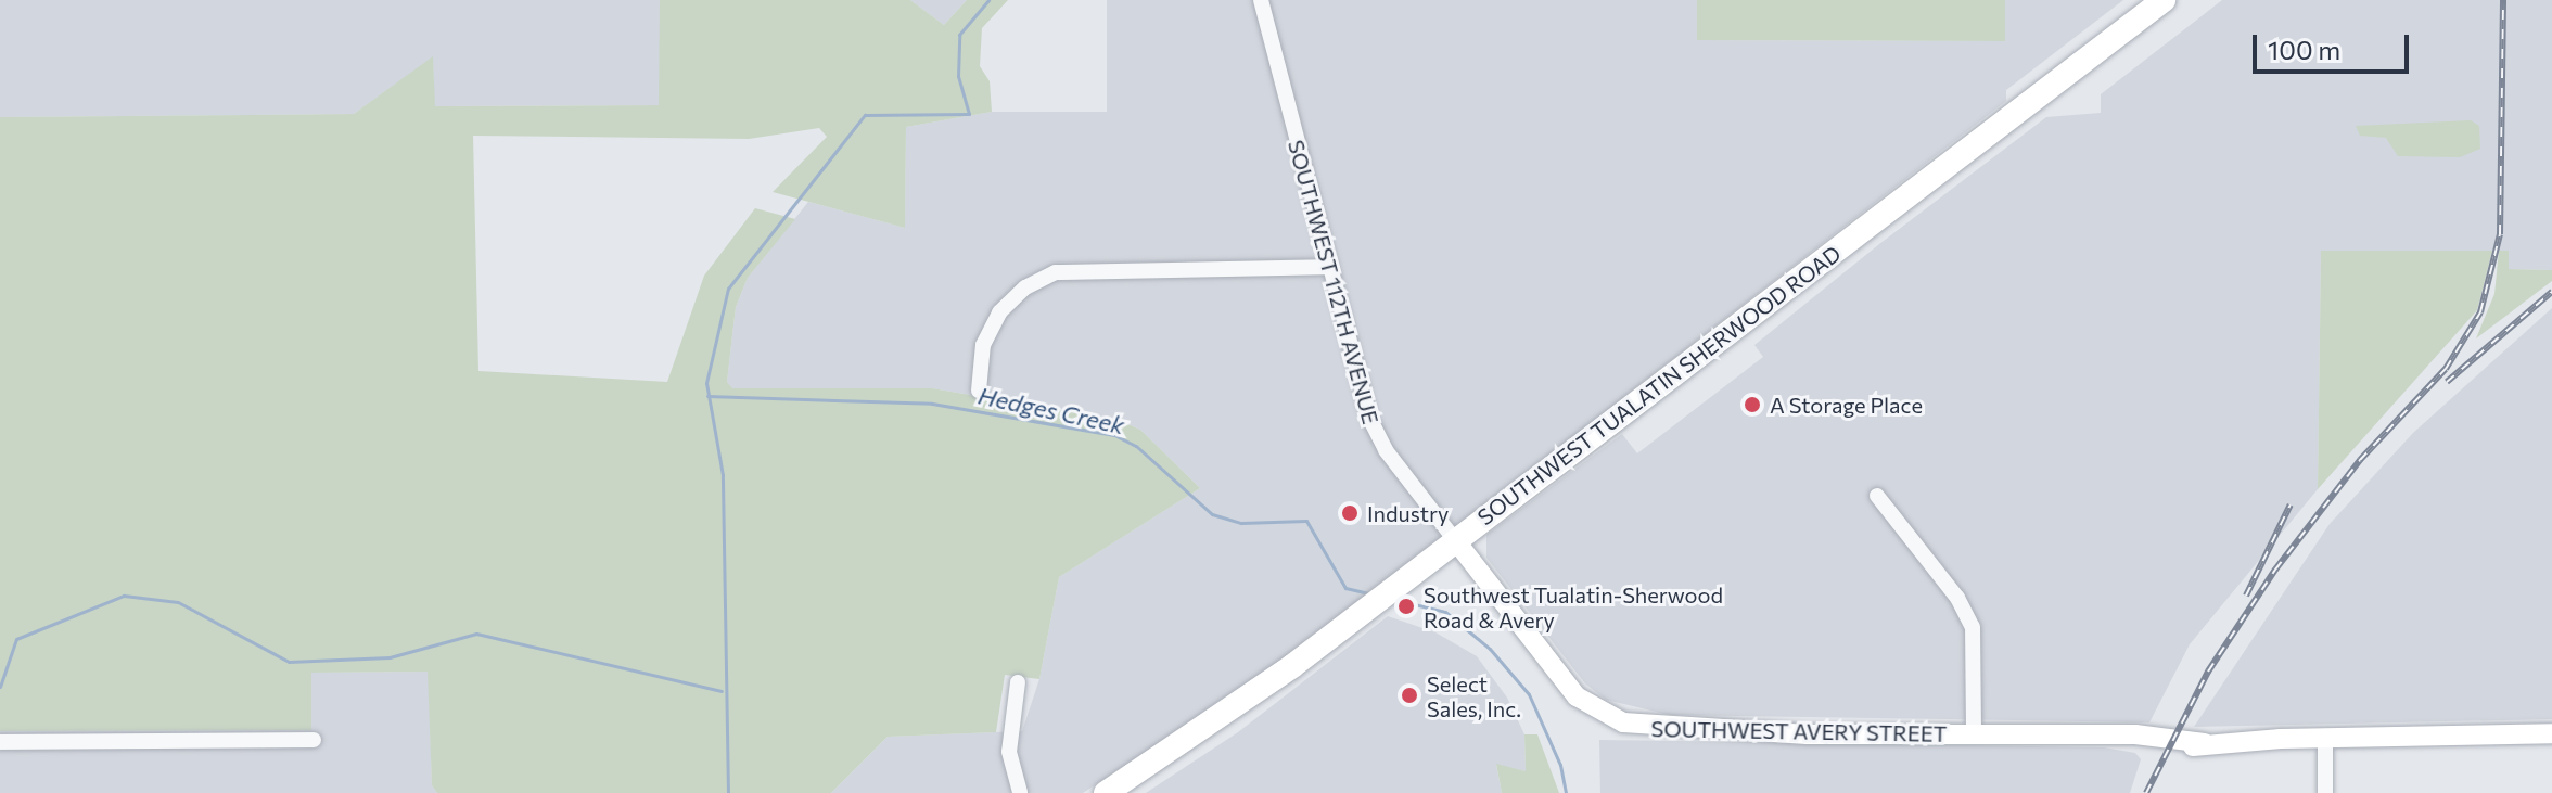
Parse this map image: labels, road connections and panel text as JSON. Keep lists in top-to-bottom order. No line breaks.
{"streets":{"highway":["SOUTHWEST TUALATIN SHERWOOD ROAD"],"main road":["SOUTHWEST AVERY STREET"],"street":["SOUTHWEST 112TH AVENUE"]},"crossings":[["SOUTHWEST 112TH AVENUE","SOUTHWEST TUALATIN SHERWOOD ROAD"],["SOUTHWEST 112TH AVENUE","SOUTHWEST AVERY STREET"],["SOUTHWEST TUALATIN SHERWOOD ROAD","SOUTHWEST AVERY STREET"]],"water":["Hedges Creek"],"places":["A Storage Place","Industry","Southwest Tualatin-Sherwood Road & Avery","Select Sales, Inc."],"scale_bar":"100 m"}
